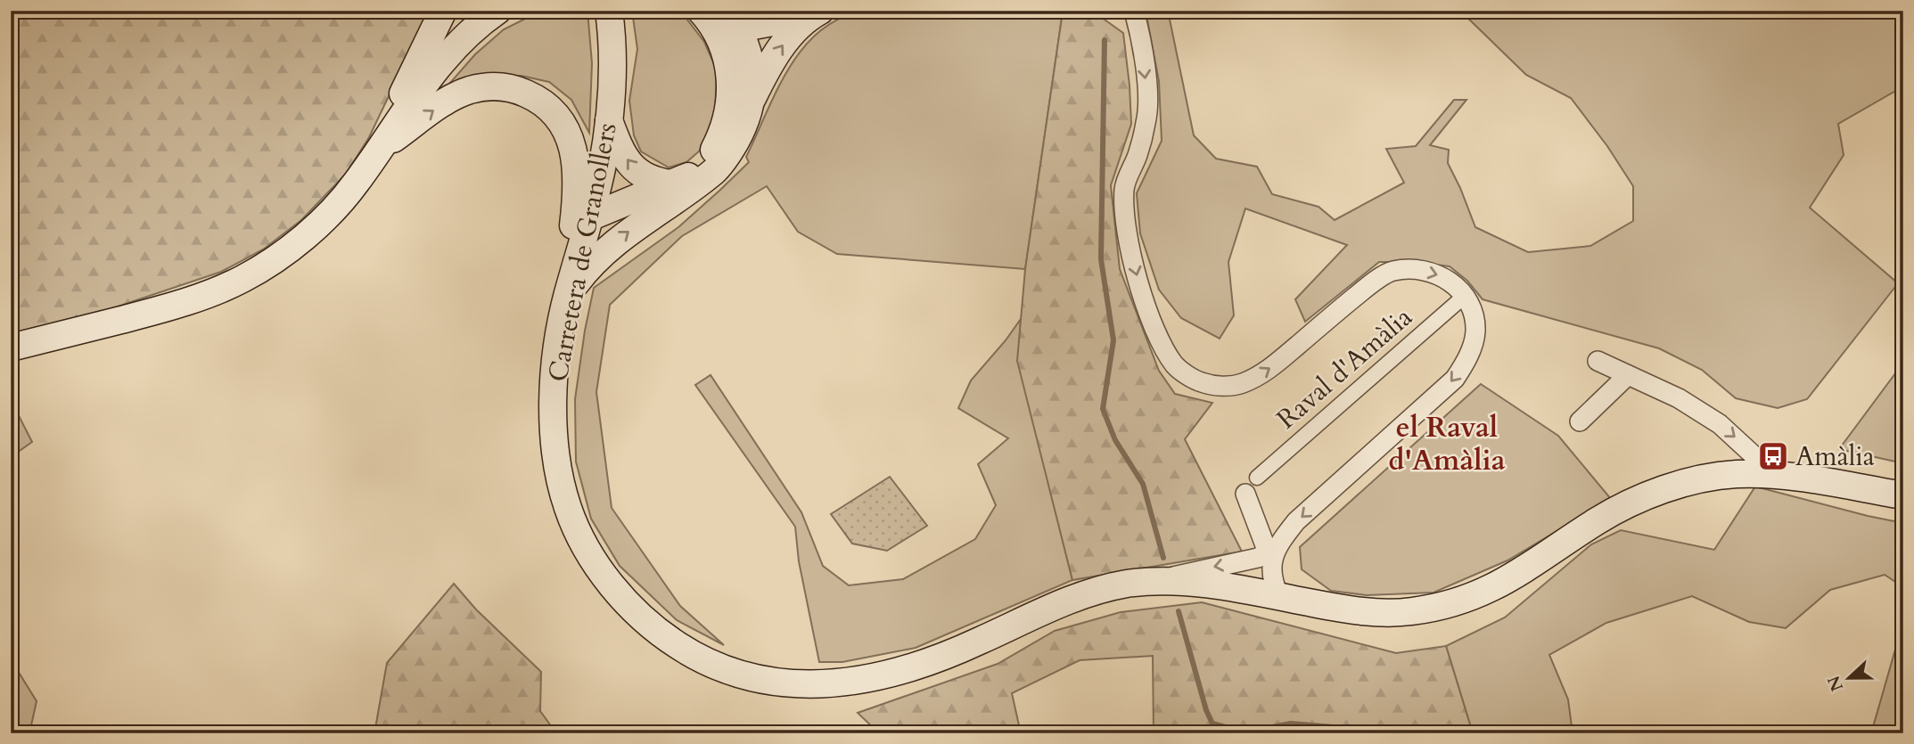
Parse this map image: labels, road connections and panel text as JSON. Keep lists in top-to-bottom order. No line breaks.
{"streets":{"main road":["Carretera de Granollers"],"street":["Raval d'Amàlia"]},"districts":["el Raval d'Amàlia"],"places":{"bus stop":["Amàlia"]},"north":"left"}
